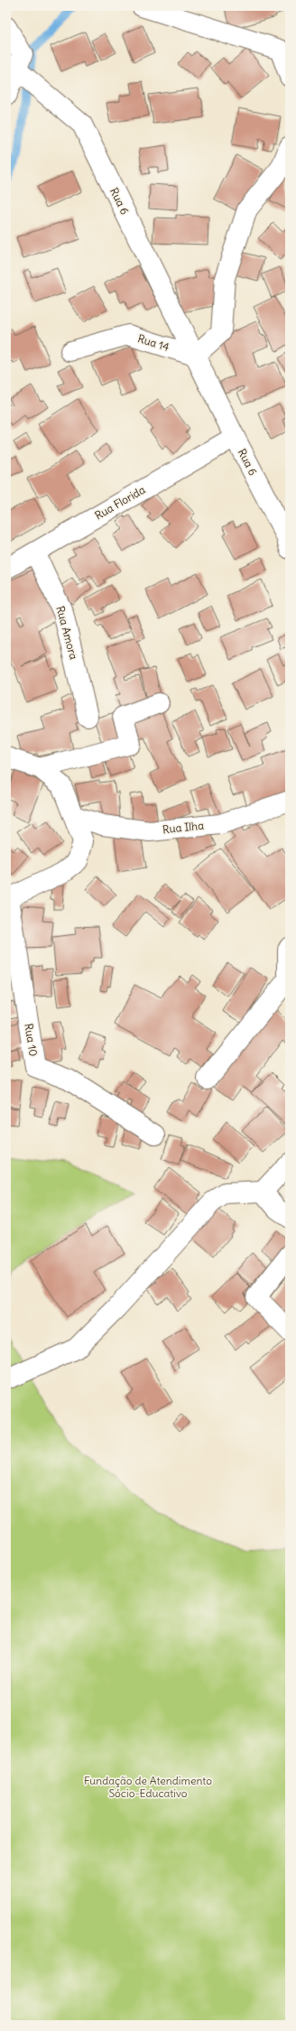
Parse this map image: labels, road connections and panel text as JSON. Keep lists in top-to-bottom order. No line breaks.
{"streets":{"lane":["Rua 6","Rua 14","Rua Florida","Rua Amora","Rua Ilha","Rua 10"]},"crossings":[["Rua 6","Rua 14"],["Rua 6","Rua Florida"],["Rua Florida","Rua Amora"]],"parks":["Fundação de Atendimento Sócio-Educativo"]}
